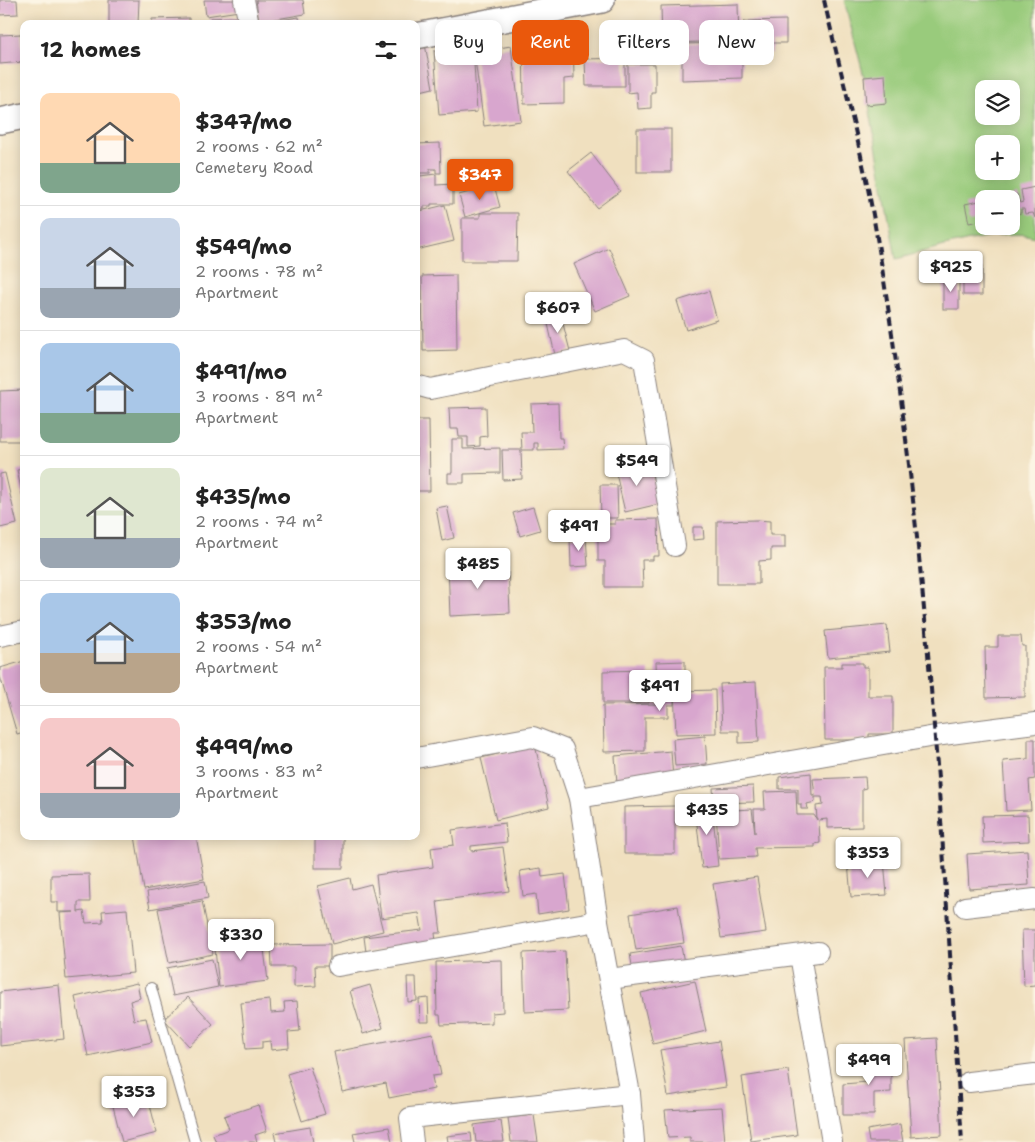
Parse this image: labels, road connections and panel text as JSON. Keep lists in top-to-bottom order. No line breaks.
{"page":{"chip":["Buy","Rent","Filters","New"],"heading":"12 homes","map_buttons":["+","−"],"list":[{"name":"$347/mo","note":"2 rooms · 62 m² · Cemetery Road"},{"name":"$549/mo","note":"2 rooms · 78 m² · Apartment"},{"name":"$491/mo","note":"3 rooms · 89 m² · Apartment"},{"name":"$435/mo","note":"2 rooms · 74 m² · Apartment"},{"name":"$353/mo","note":"2 rooms · 54 m² · Apartment"},{"name":"$499/mo","note":"3 rooms · 83 m² · Apartment"}],"price":["$347","$925","$607","$549","$491","$485","$491","$435","$353","$330","$499","$353"]}}
